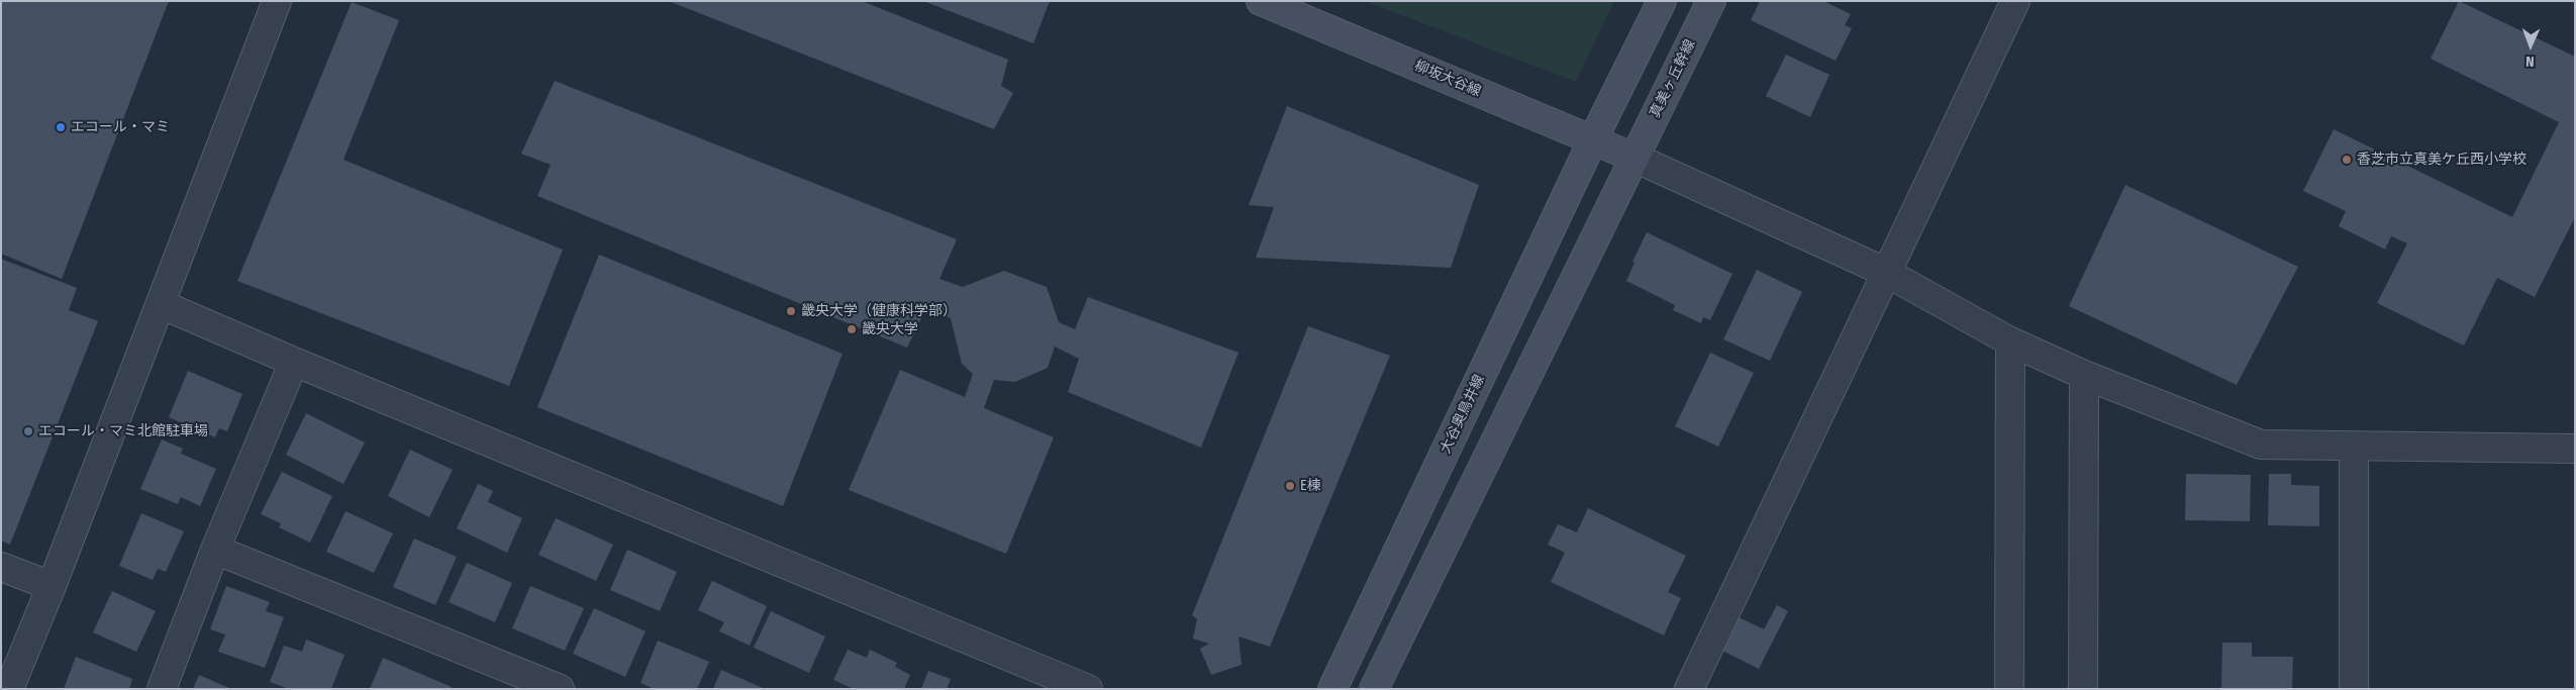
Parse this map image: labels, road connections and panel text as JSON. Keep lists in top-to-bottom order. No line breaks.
{"streets":{"street":["柳坂大谷線","真美ヶ丘幹線","大谷奥鳥井線"]},"crossings":[["柳坂大谷線","真美ヶ丘幹線"],["柳坂大谷線","大谷奥鳥井線"]],"places":["エコール・マミ","香芝市立真美ケ丘西小学校","畿央大学（健康科学部）","畿央大学","エコール・マミ北館駐車場","E棟"],"north":"bottom"}
